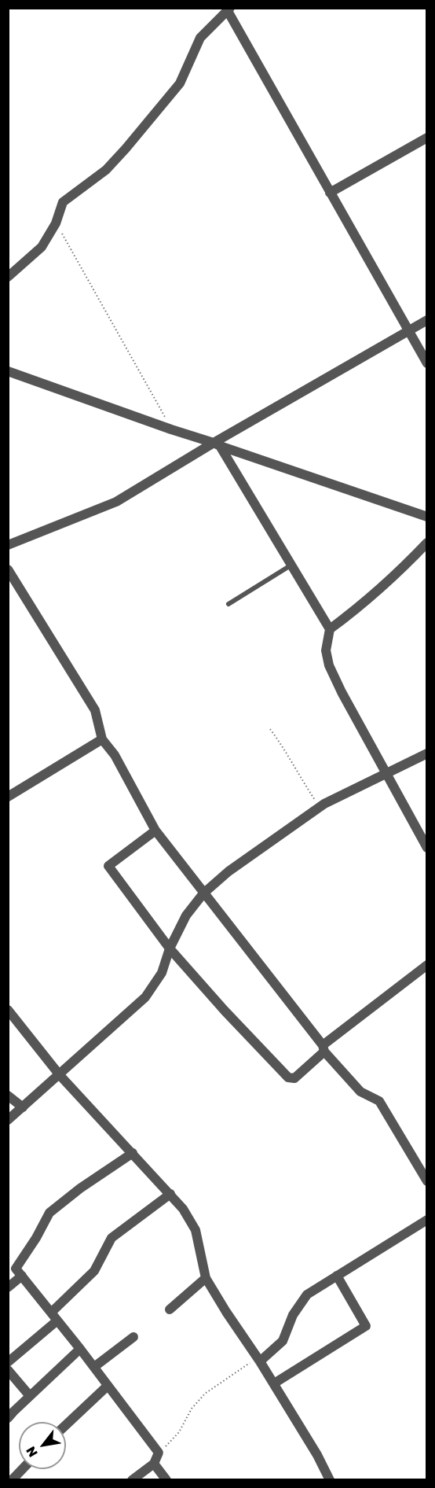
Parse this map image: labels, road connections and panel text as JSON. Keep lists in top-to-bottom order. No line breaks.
{"north":"bottom left"}
